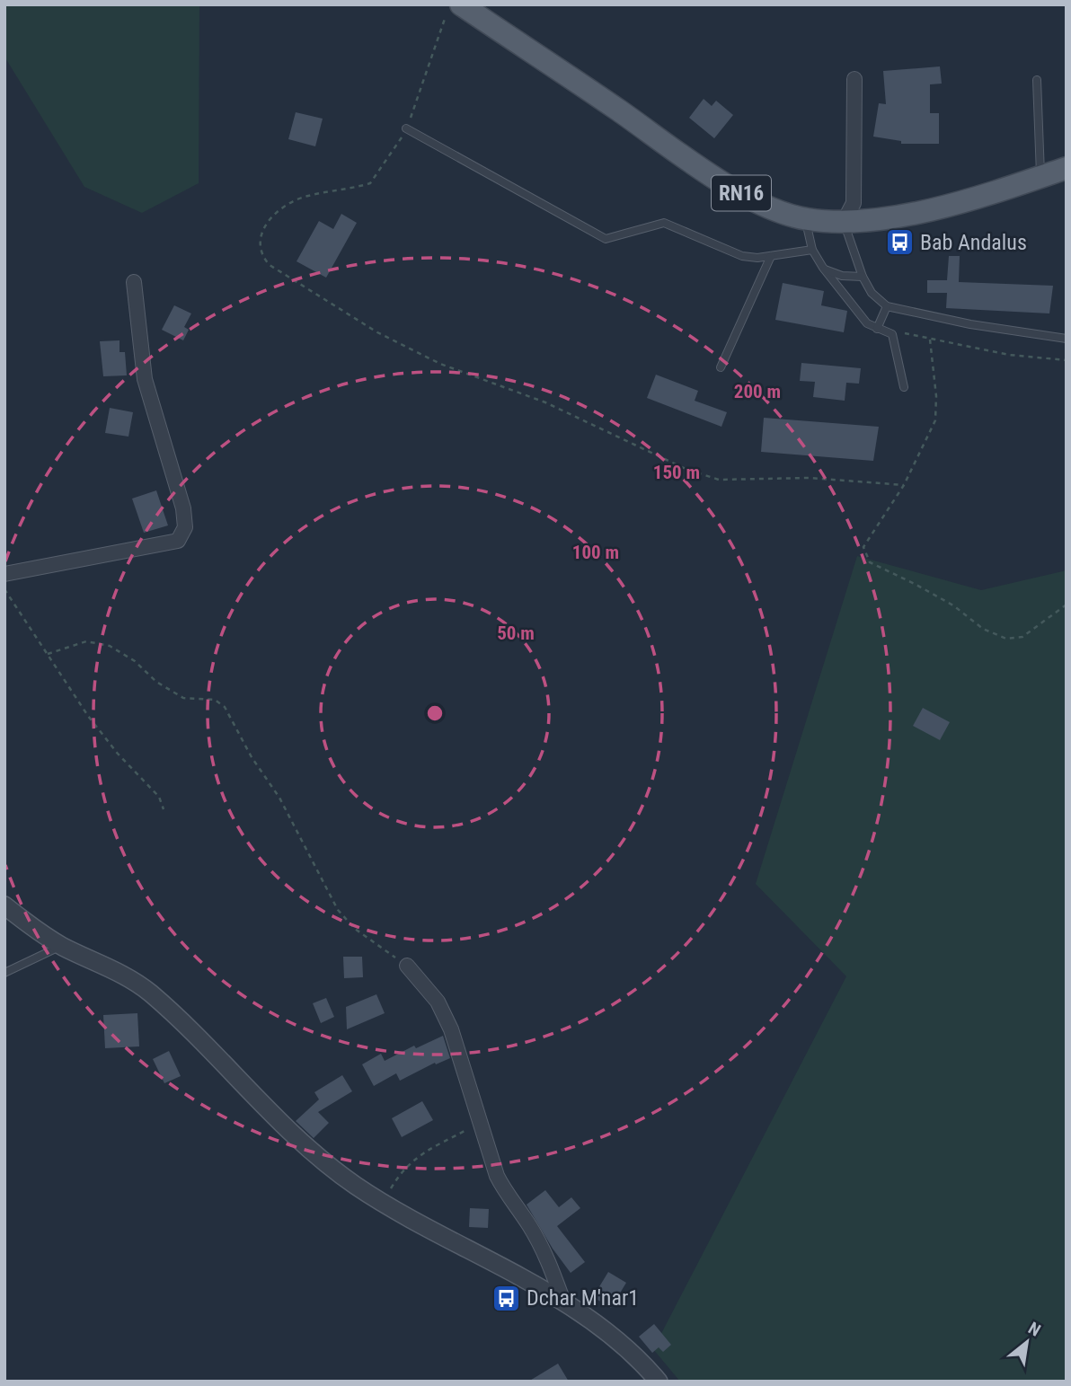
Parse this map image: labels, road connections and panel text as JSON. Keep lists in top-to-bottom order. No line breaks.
{"streets":{"main road":["RN16"]},"places":{"bus stop":["Bab Andalus","Dchar M'nar1"]},"north":"top right","rings":["200 m","150 m","100 m","50 m"]}
